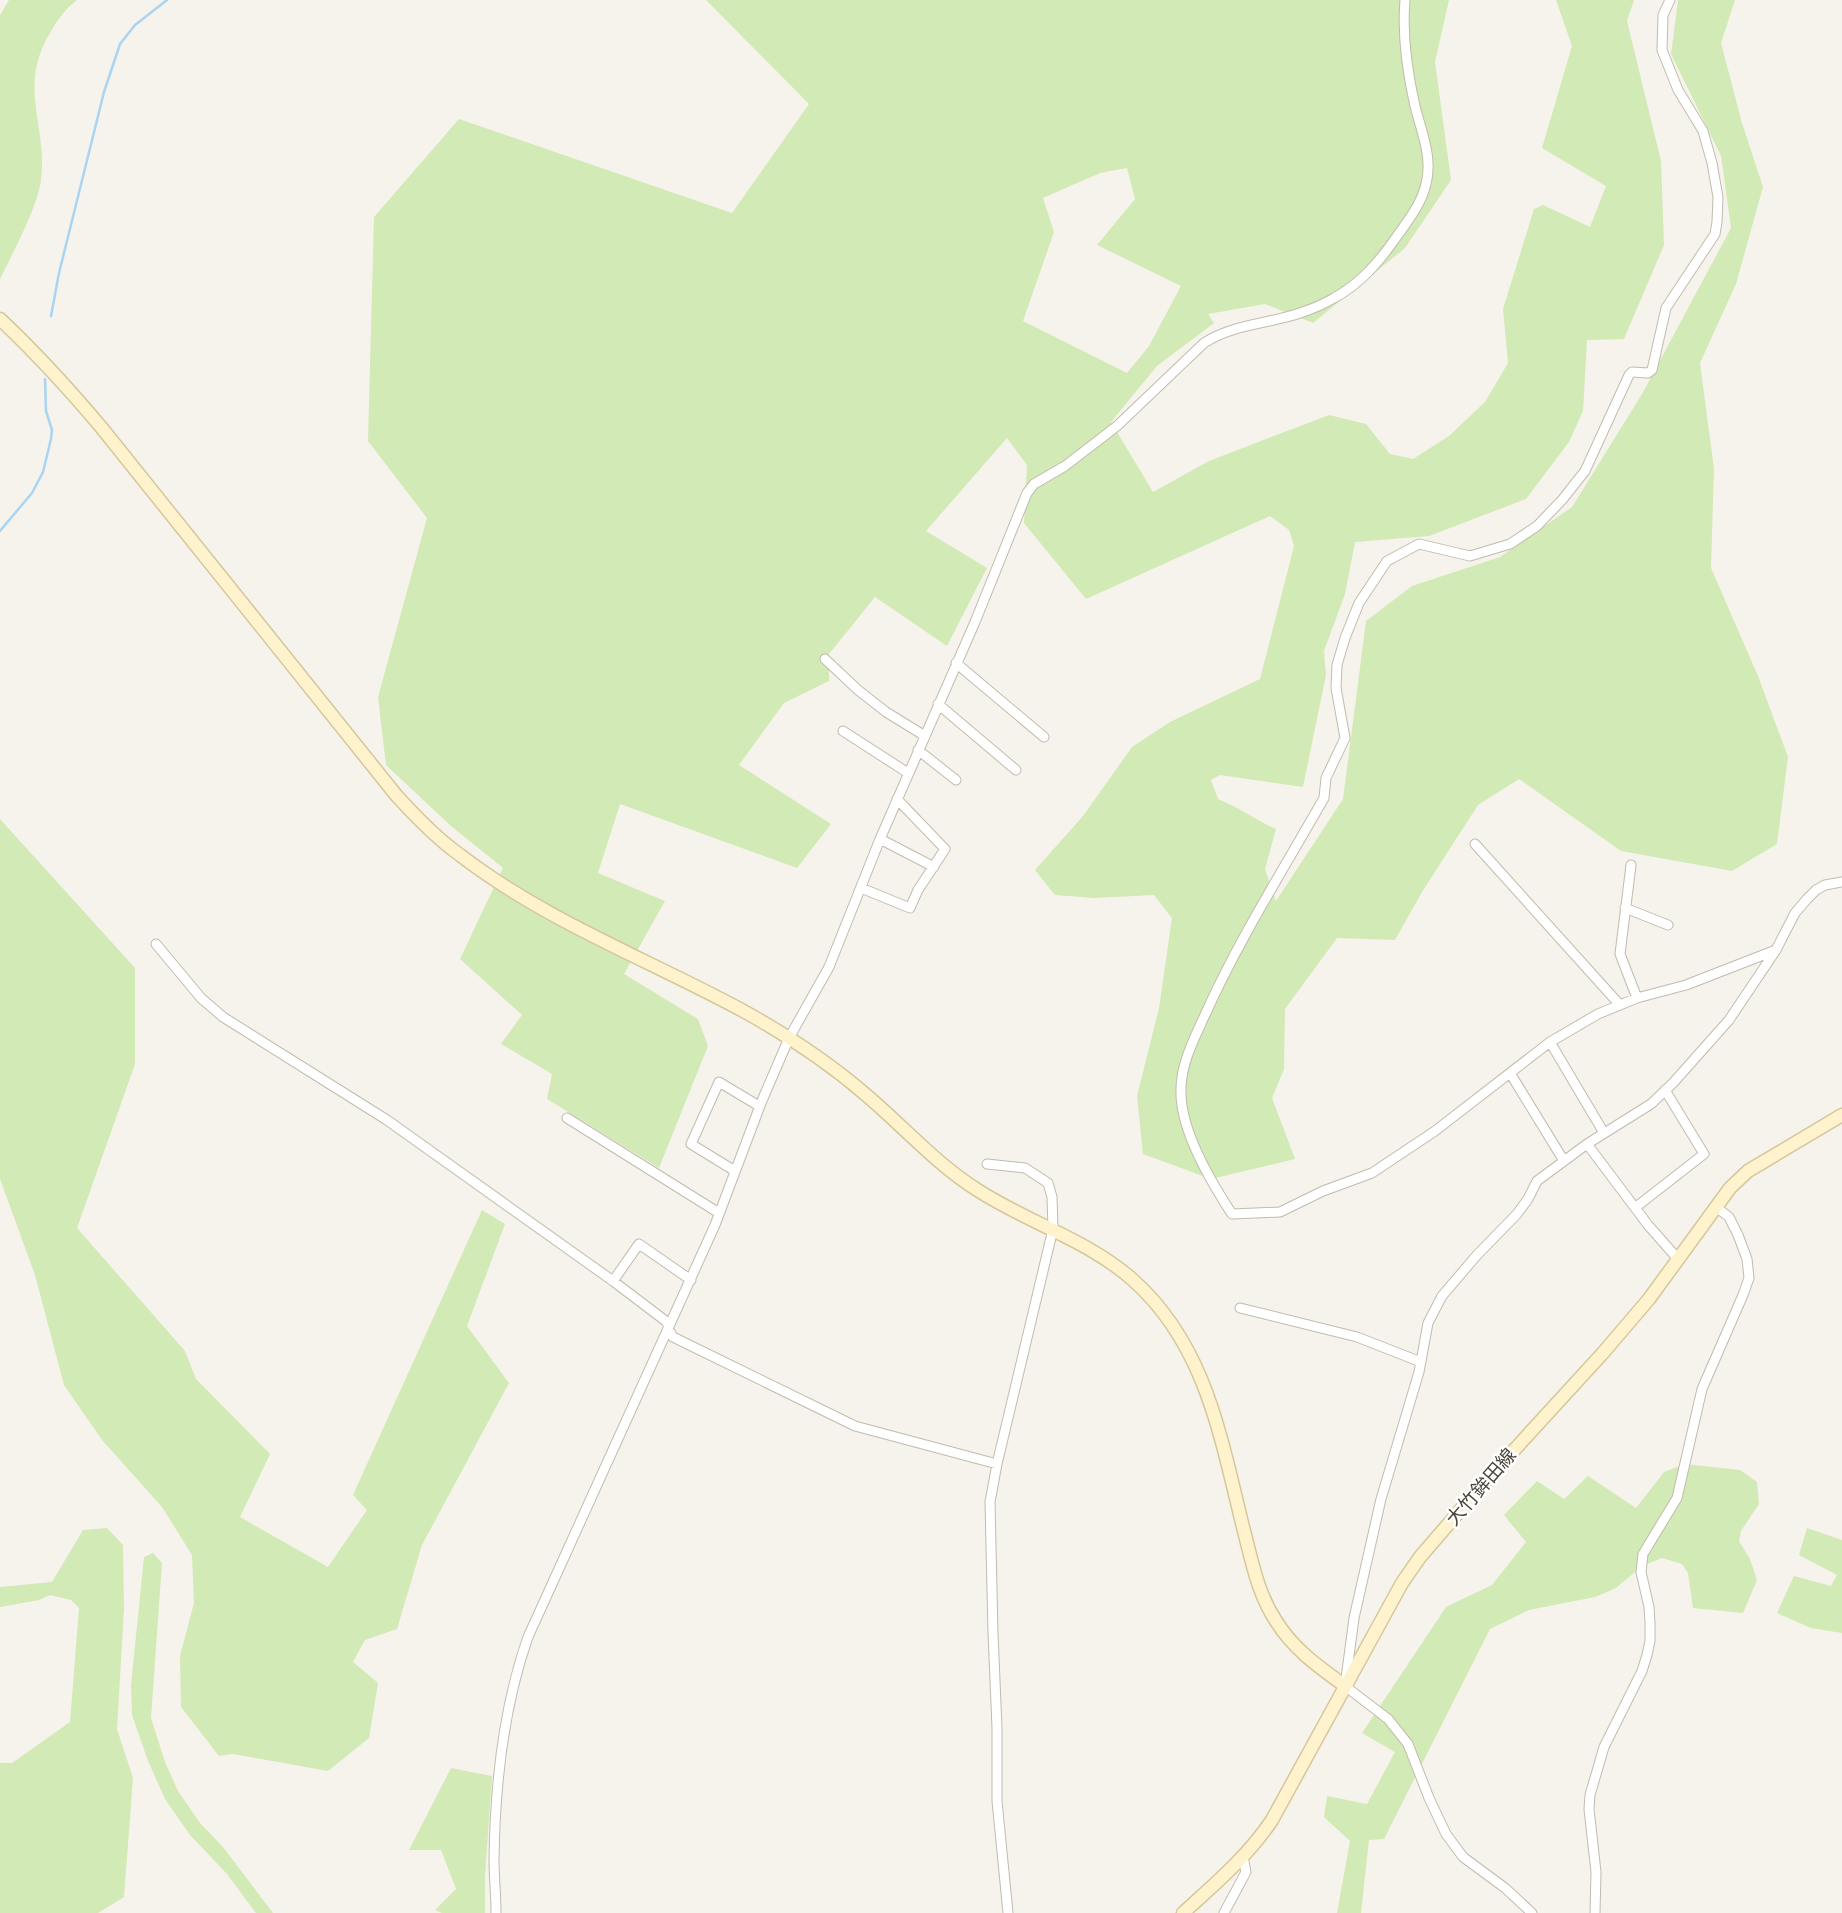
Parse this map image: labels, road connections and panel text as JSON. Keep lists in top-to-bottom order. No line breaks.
{"streets":{"street":["大竹鉾田線"]}}
